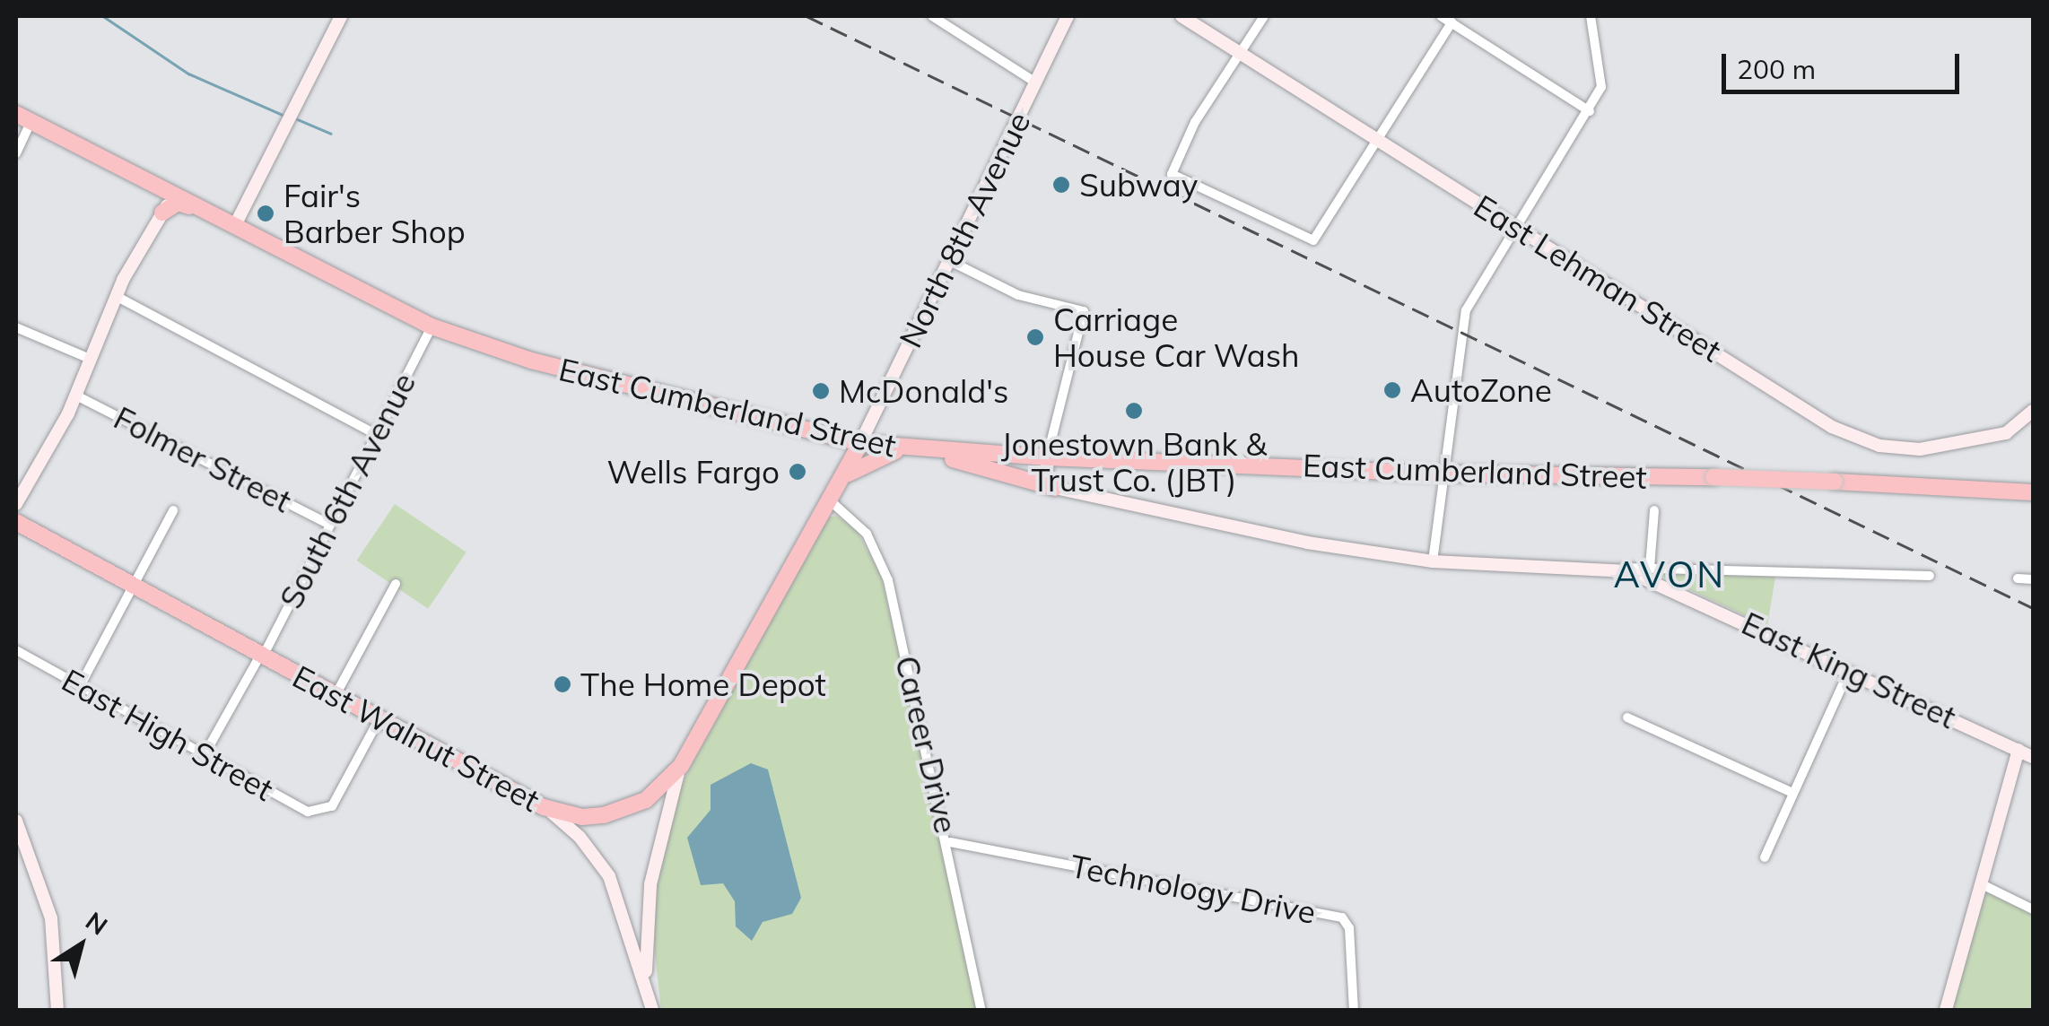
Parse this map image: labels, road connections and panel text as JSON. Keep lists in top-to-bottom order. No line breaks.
{"streets":{"highway":["East Cumberland Street","East Walnut Street"],"street":["North 8th Avenue","East Lehman Street","Folmer Street","South 6th Avenue","East King Street","East High Street","Career Drive","Technology Drive"]},"crossings":[["North 8th Avenue","East Cumberland Street"],["North 8th Avenue","East Walnut Street"],["East Cumberland Street","South 6th Avenue"],["East Cumberland Street","East Walnut Street"],["Folmer Street","South 6th Avenue"],["South 6th Avenue","East High Street"],["South 6th Avenue","East Walnut Street"],["East High Street","East Walnut Street"],["East Walnut Street","Career Drive"],["Career Drive","Technology Drive"]],"districts":["AVON"],"places":["Subway","Fair's Barber Shop","Carriage House Car Wash","AutoZone","McDonald's","Jonestown Bank & Trust Co. (JBT)","Wells Fargo","The Home Depot"],"scale_bar":"200 m","north":"top right"}
